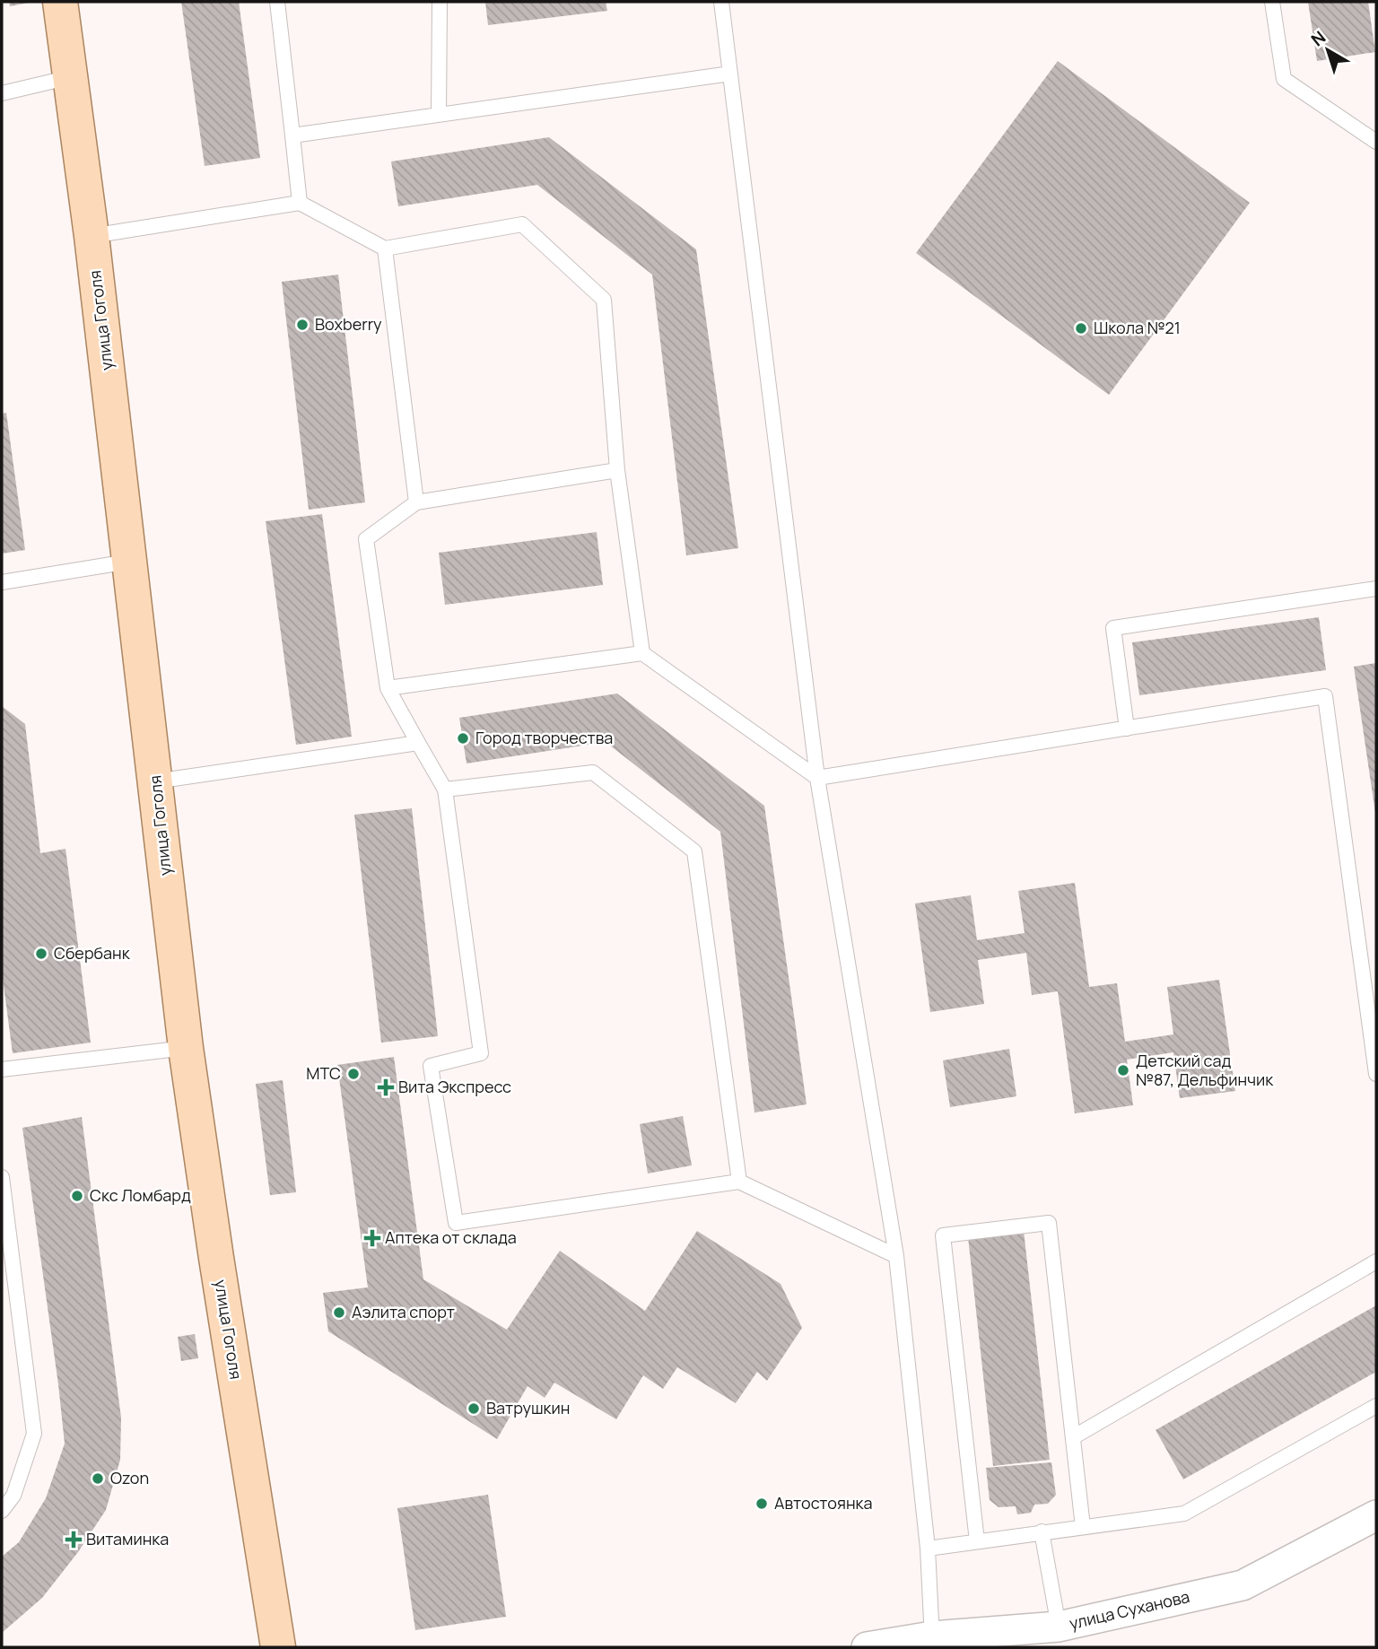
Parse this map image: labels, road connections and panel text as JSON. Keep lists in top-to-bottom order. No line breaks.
{"streets":{"main road":["улица Гоголя"],"street":["улица Суханова"]},"places":{"other":["Boxberry","Школа №21","Город творчества","Сбербанк","Детский сад №87, Дельфинчик","МТС","Скс Ломбард","Аэлита спорт","Ватрушкин","Ozon","Автостоянка"],"health":["Вита Экспресс","Аптека от склада","Витаминка"]},"north":"top left"}
